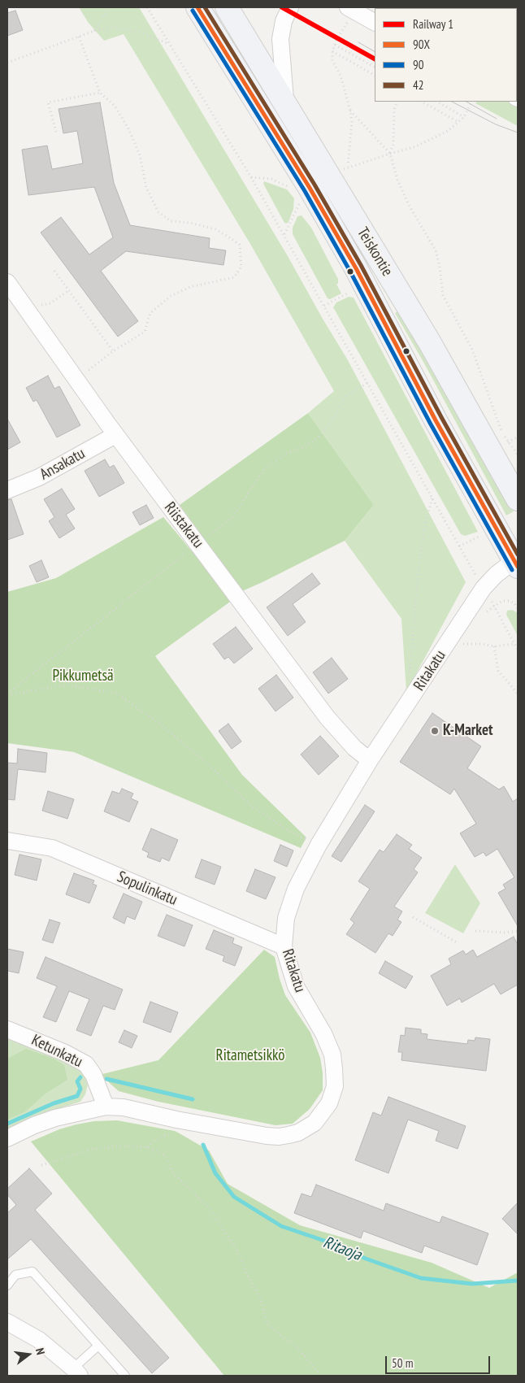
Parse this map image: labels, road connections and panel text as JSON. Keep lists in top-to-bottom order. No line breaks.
{"streets":{"highway":["Teiskontie"],"street":["Ansakatu","Riistakatu","Ritakatu","Sopulinkatu","Ketunkatu"]},"crossings":[["Teiskontie","Ritakatu"],["Ansakatu","Riistakatu"],["Riistakatu","Ritakatu"],["Ritakatu","Sopulinkatu"],["Ritakatu","Ketunkatu"]],"water":["Ritaoja"],"parks":["Pikkumetsä","Ritametsikkö"],"places":["K-Market"],"lines":["rail line 1","transit line 90X","transit line 42","transit line 90"],"legend":["Railway 1","90X","90","42"],"scale_bar":"50 m","north":"right"}
